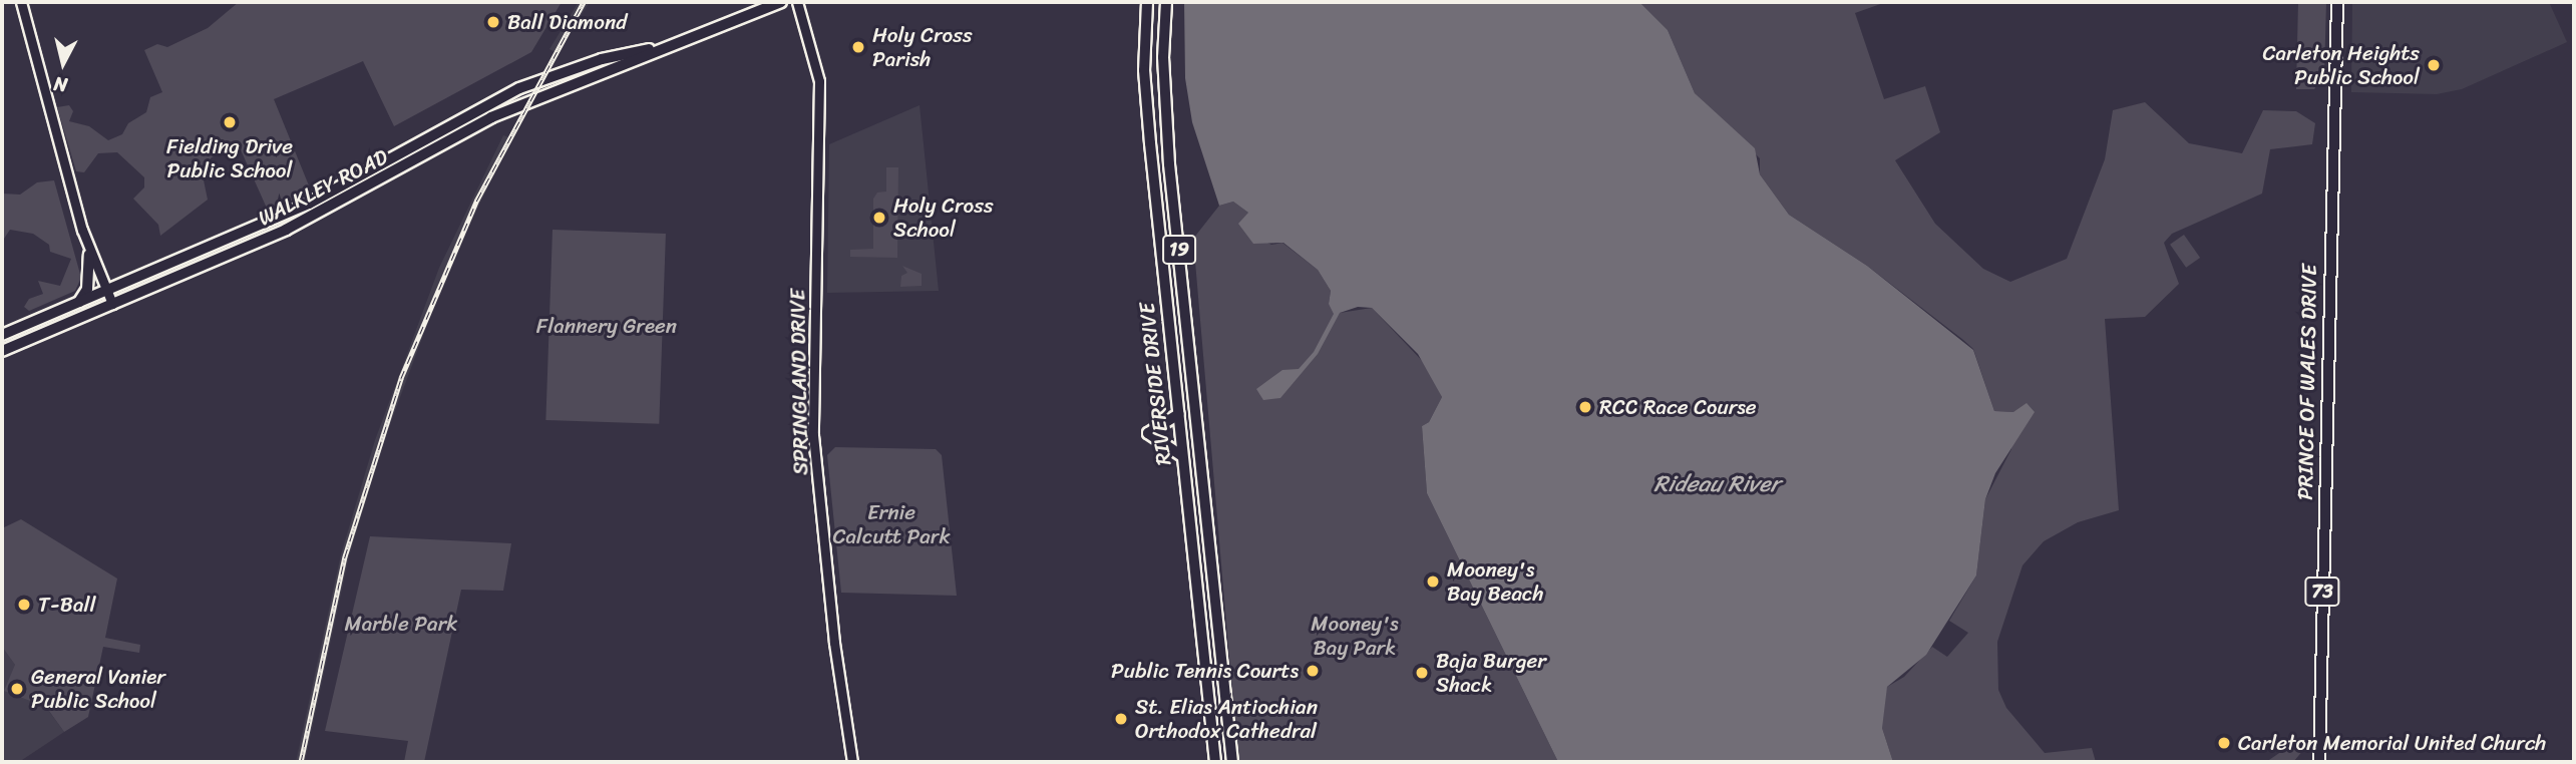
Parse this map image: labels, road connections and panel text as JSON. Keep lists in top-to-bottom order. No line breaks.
{"streets":{"main road":["WALKLEY ROAD","19","PRINCE OF WALES DRIVE","RIVERSIDE DRIVE","73"],"street":["SPRINGLAND DRIVE"]},"water":["Rideau River"],"parks":["Flannery Green","Ernie Calcutt Park","Marble Park","Mooney's Bay Park"],"places":["Ball Diamond","Holy Cross Parish","Carleton Heights Public School","Fielding Drive Public School","Holy Cross School","RCC Race Course","Mooney's Bay Beach","T-Ball","Public Tennis Courts","Baja Burger Shack","General Vanier Public School","St. Elias Antiochian Orthodox Cathedral","Carleton Memorial United Church"],"north":"bottom"}
